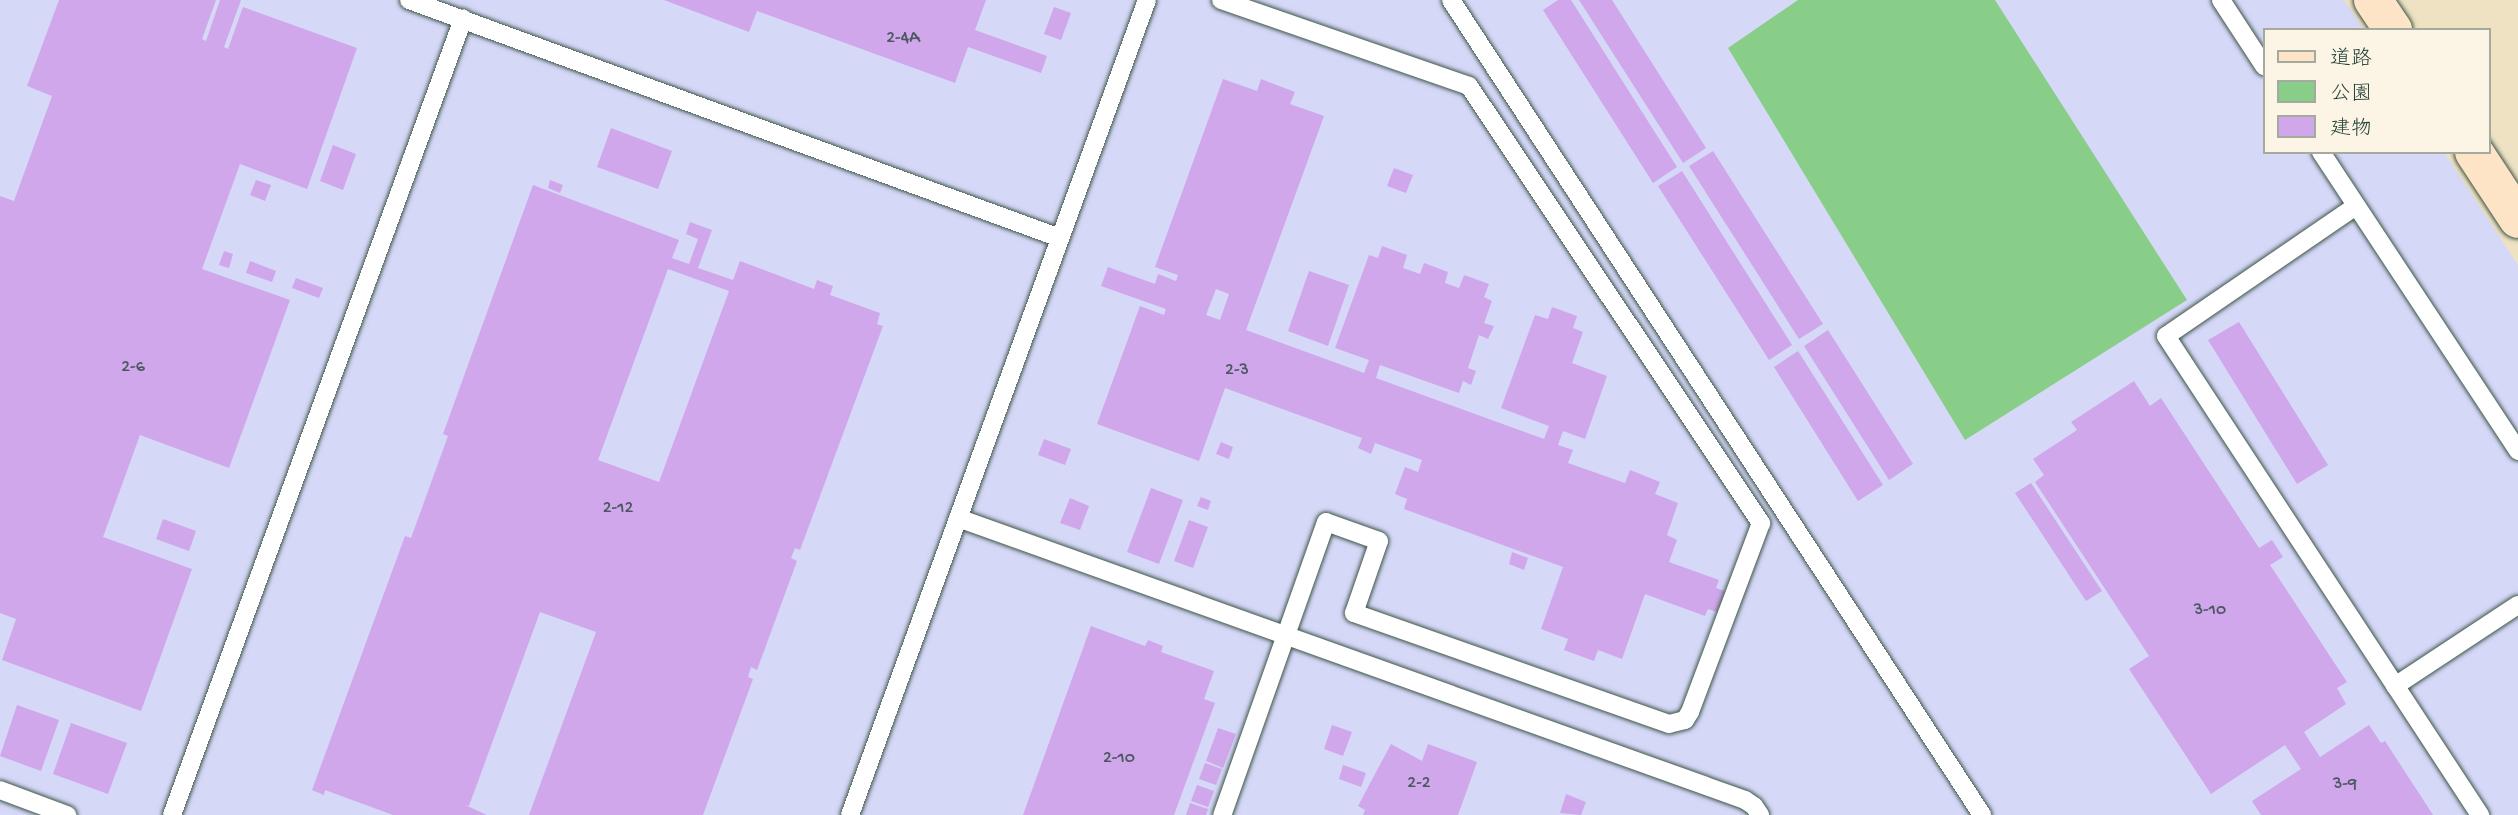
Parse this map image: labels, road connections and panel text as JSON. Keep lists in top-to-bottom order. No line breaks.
{"house_numbers":["2-4A","2-6","2-3","2-12","3-10","2-10","2-2","3-9"],"legend":["道路","公園","建物"]}
